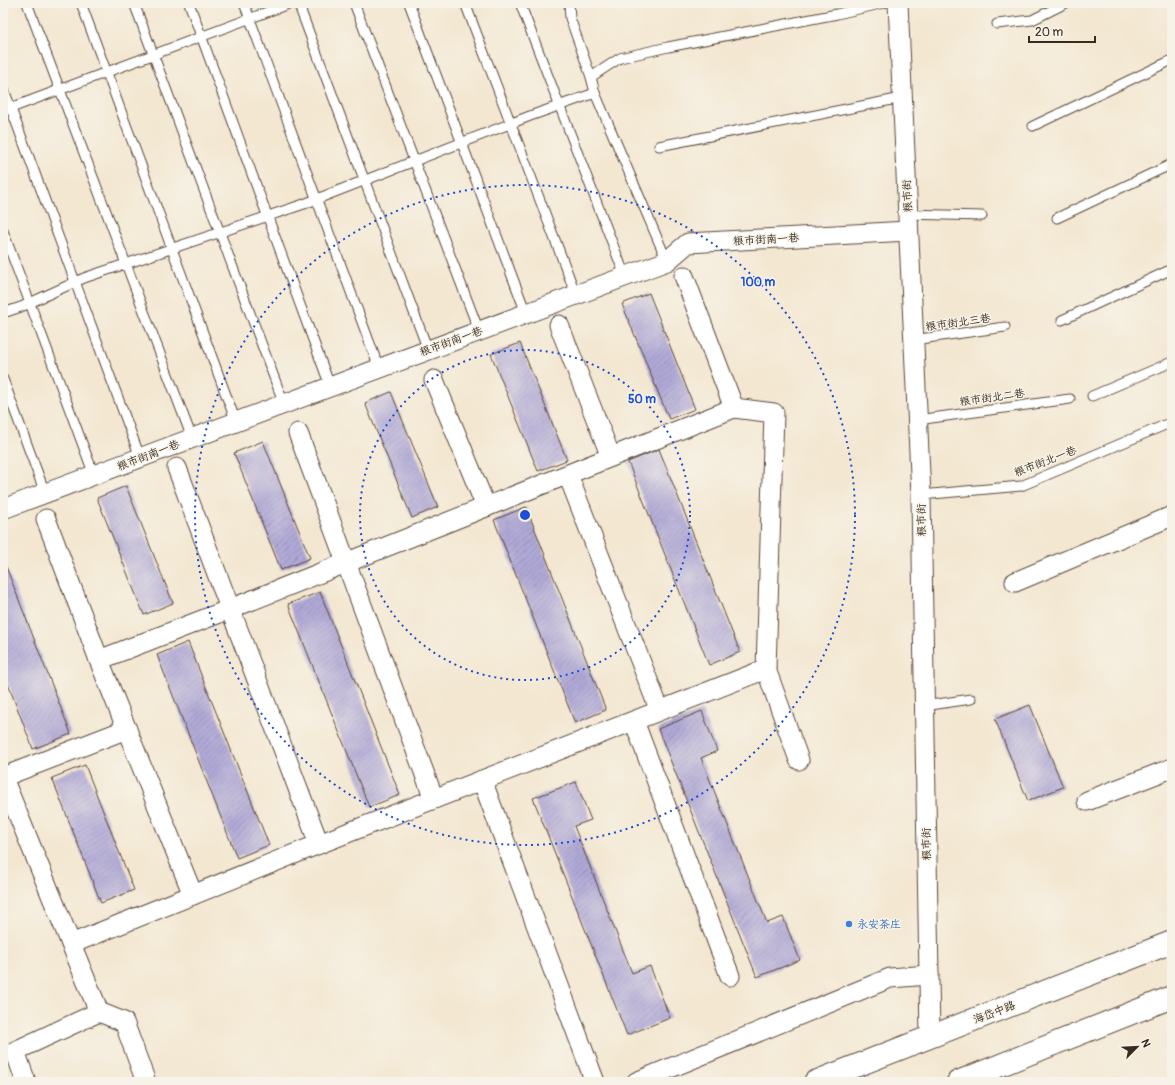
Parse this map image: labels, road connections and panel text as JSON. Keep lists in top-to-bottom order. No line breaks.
{"streets":{"main road":["海岱中路"],"street":["粮市街","粮市街南一巷"],"lane":["粮市街北三巷","粮市街北二巷","粮市街北一巷"]},"crossings":[["粮市街","粮市街南一巷"],["粮市街","粮市街北三巷"],["粮市街","粮市街北二巷"],["粮市街","粮市街北一巷"],["粮市街","海岱中路"]],"places":["永安茶庄"],"scale_bar":"20 m","north":"top right","rings":["100 m","50 m"]}
